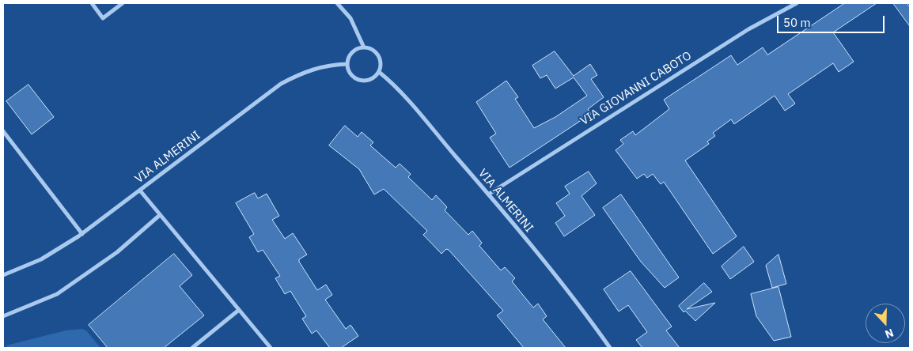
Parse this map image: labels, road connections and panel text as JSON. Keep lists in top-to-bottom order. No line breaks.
{"streets":{"street":["VIA GIOVANNI CABOTO","VIA ALMERINI"]},"crossings":[["VIA GIOVANNI CABOTO","VIA ALMERINI"]],"scale_bar":"50 m","north":"bottom"}
